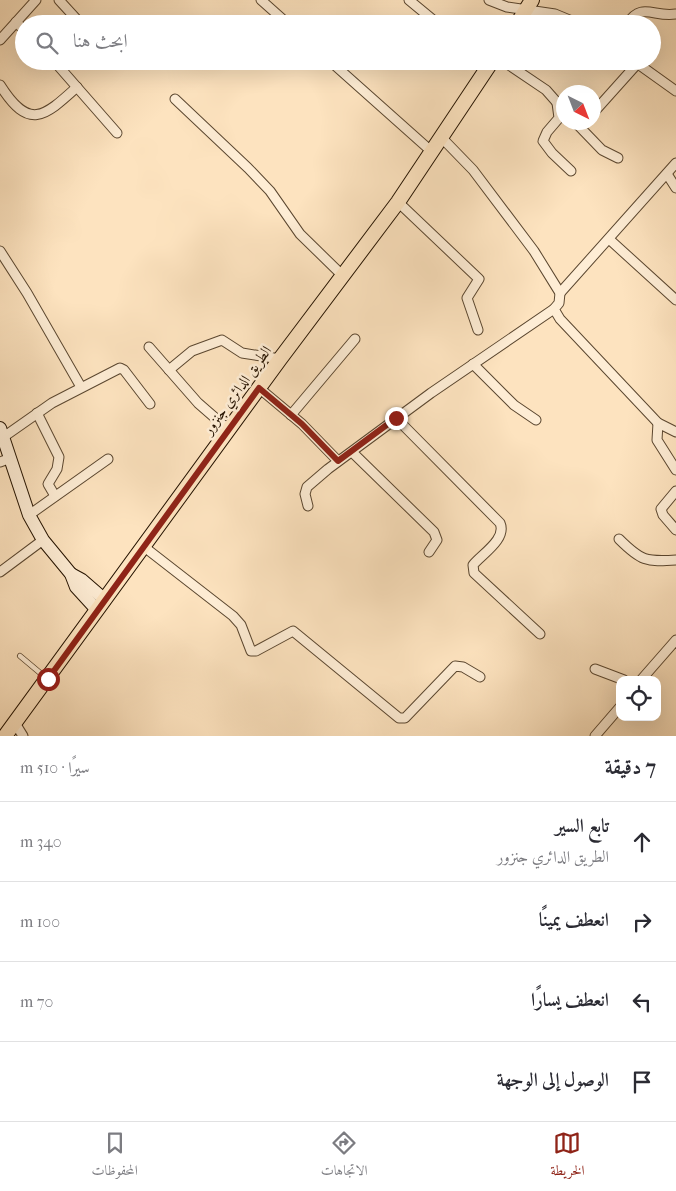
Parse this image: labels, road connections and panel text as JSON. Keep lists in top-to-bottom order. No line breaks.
{"streets":{"main road":["الطريق الدائري جنزور"]},"north":"bottom right","page":{"search":"ابحث هنا","heading":["7 دقيقة","سيرًا · 510 m"],"list":[["تابع السير","الطريق الدائري جنزور","340 m"],["انعطف يمينًا","100 m"],["انعطف يسارًا","70 m"],"الوصول إلى الوجهة"],"nav":["الخريطة","الاتجاهات","المحفوظات"]}}
